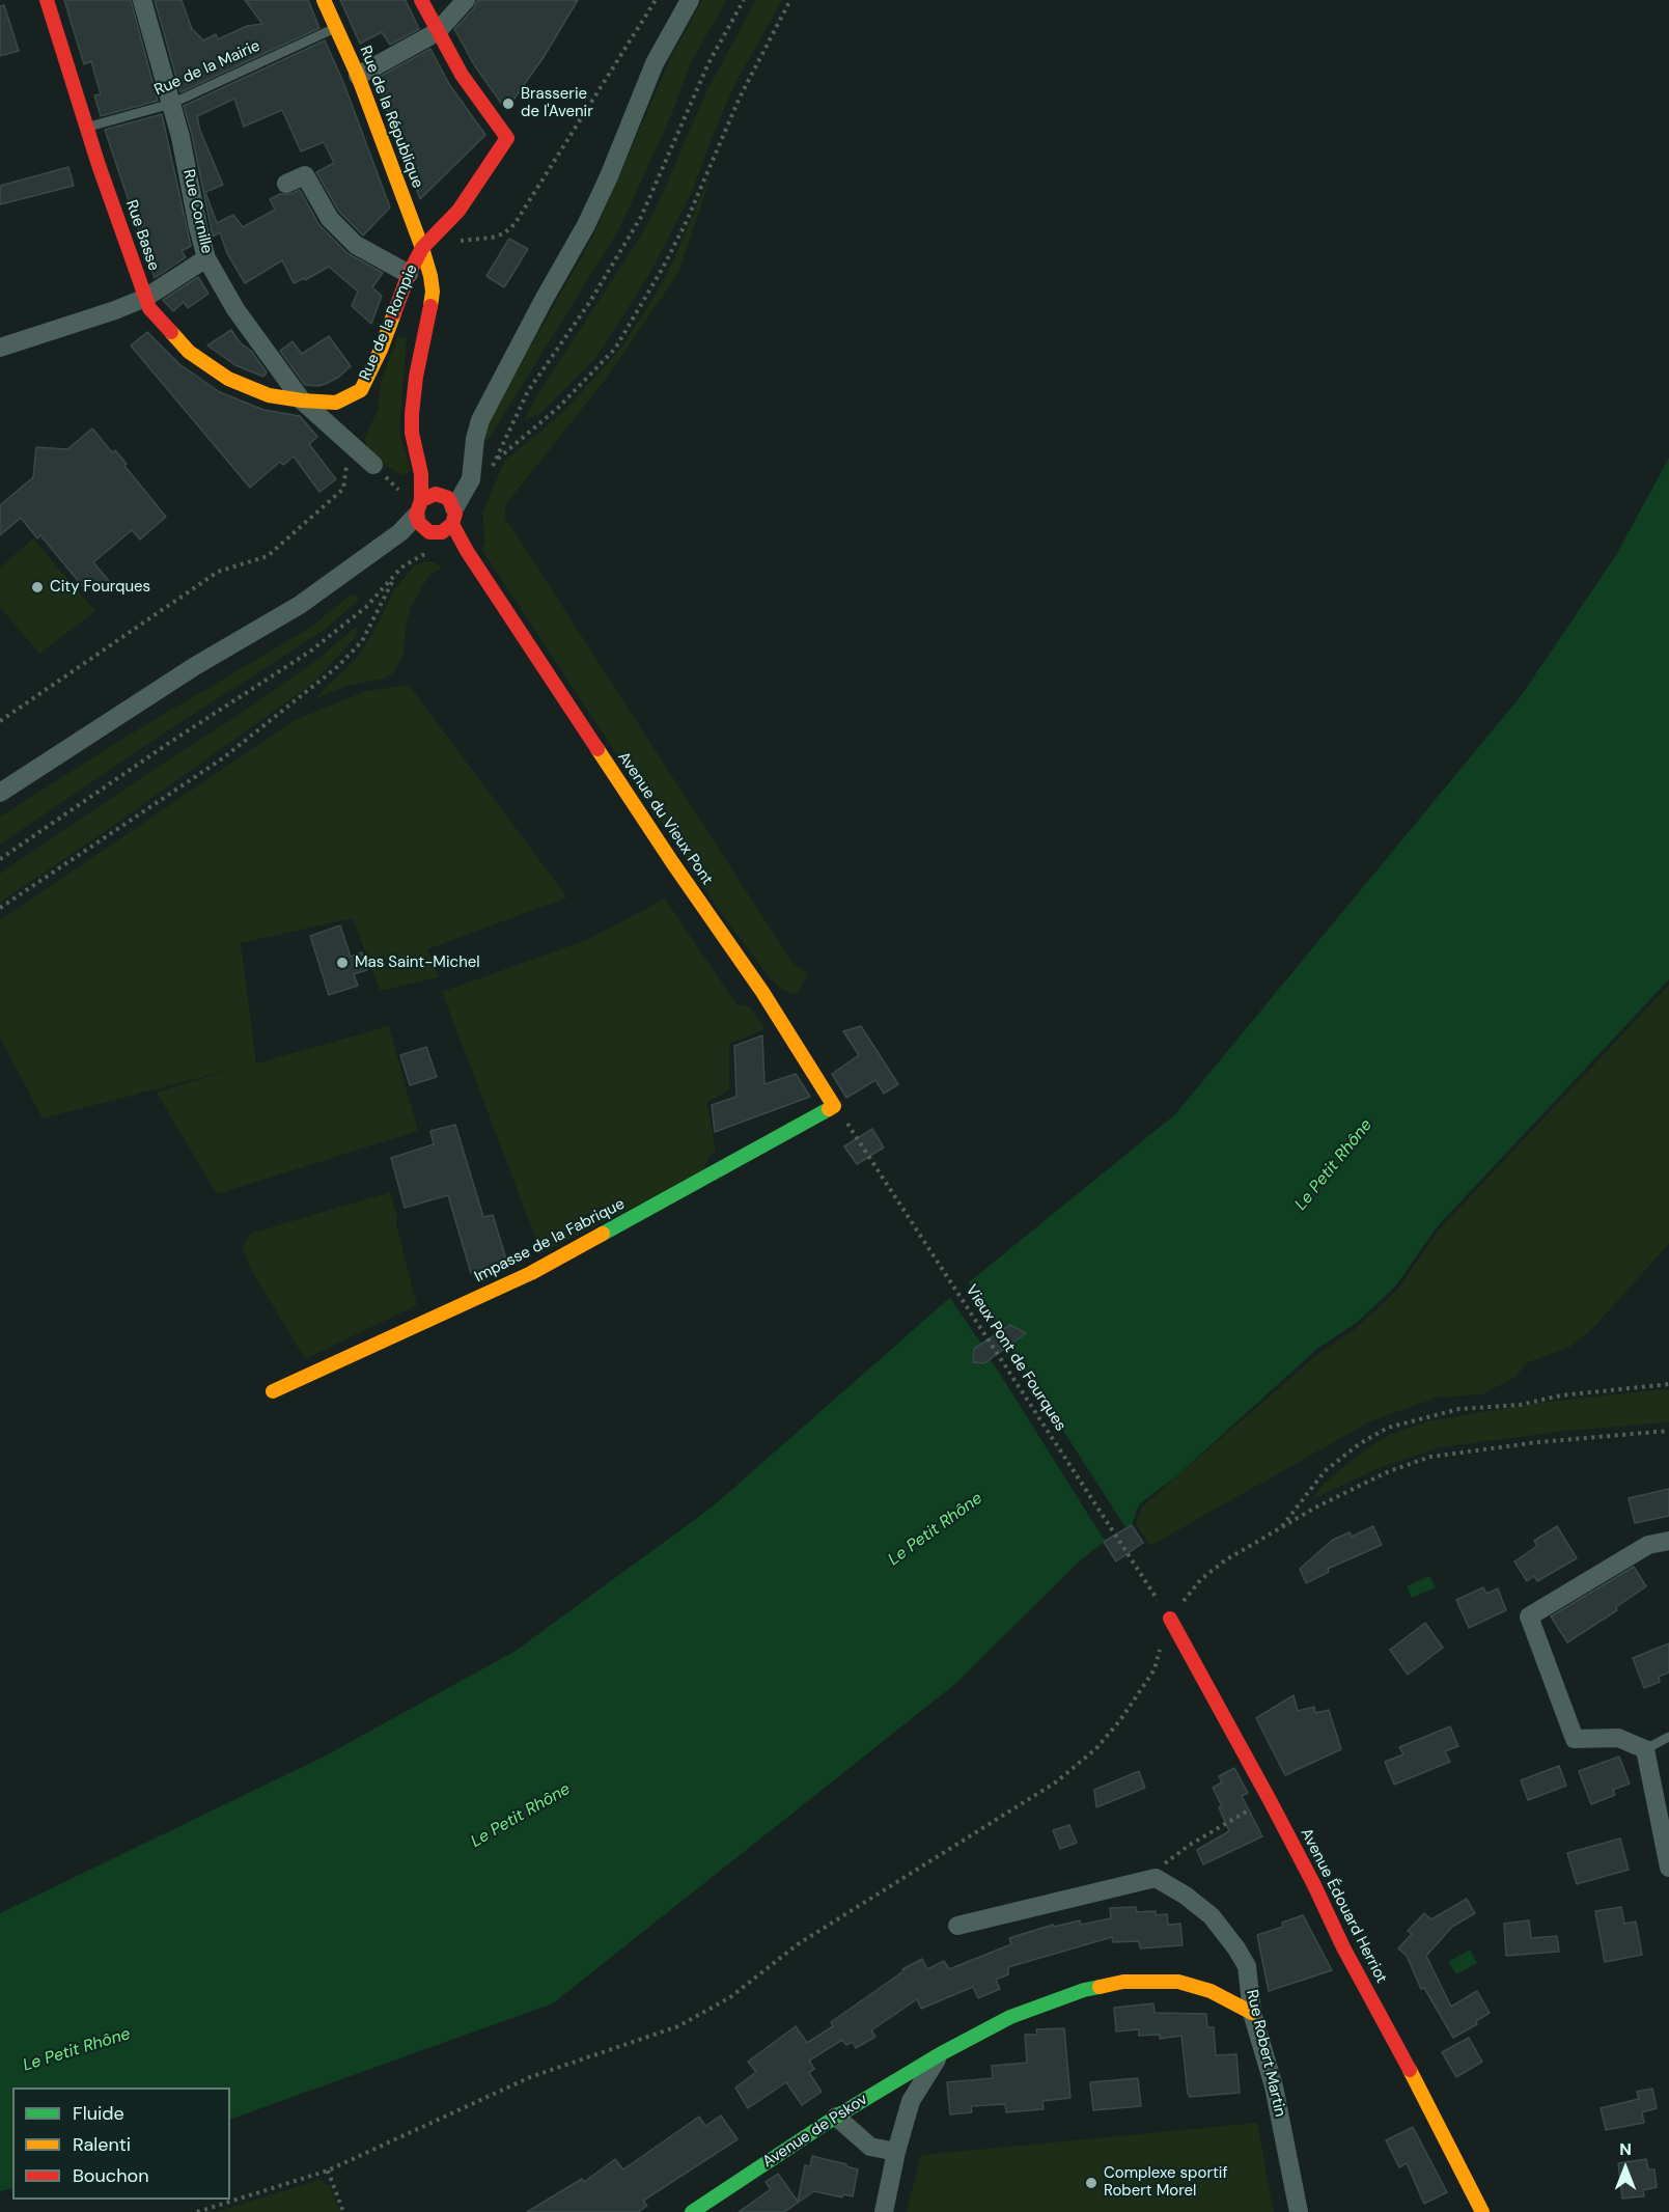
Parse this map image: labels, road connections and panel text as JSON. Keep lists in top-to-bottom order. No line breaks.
{"streets":{"street":["Rue de la République","Rue Cornille","Rue Basse","Rue de la Rompie","Avenue du Vieux Pont","Impasse de la Fabrique","Avenue Édouard Herriot","Rue Robert Martin","Avenue de Pskov"],"lane":["Rue de la Mairie"],"path":["Vieux Pont de Fourques"]},"crossings":[["Rue de la Mairie","Rue de la République"],["Rue de la Mairie","Rue Cornille"],["Rue de la Mairie","Rue Basse"],["Rue de la République","Rue de la Rompie"],["Rue de la République","Avenue du Vieux Pont"],["Rue Cornille","Rue Basse"],["Rue Cornille","Rue de la Rompie"],["Rue Basse","Rue de la Rompie"],["Rue de la Rompie","Avenue du Vieux Pont"],["Avenue du Vieux Pont","Impasse de la Fabrique"],["Rue Robert Martin","Avenue de Pskov"]],"water":["Le Petit Rhône"],"places":["Brasserie de l'Avenir","City Fourques","Mas Saint-Michel","Complexe sportif Robert Morel"],"legend":["Fluide","Ralenti","Bouchon"],"north":"top"}
